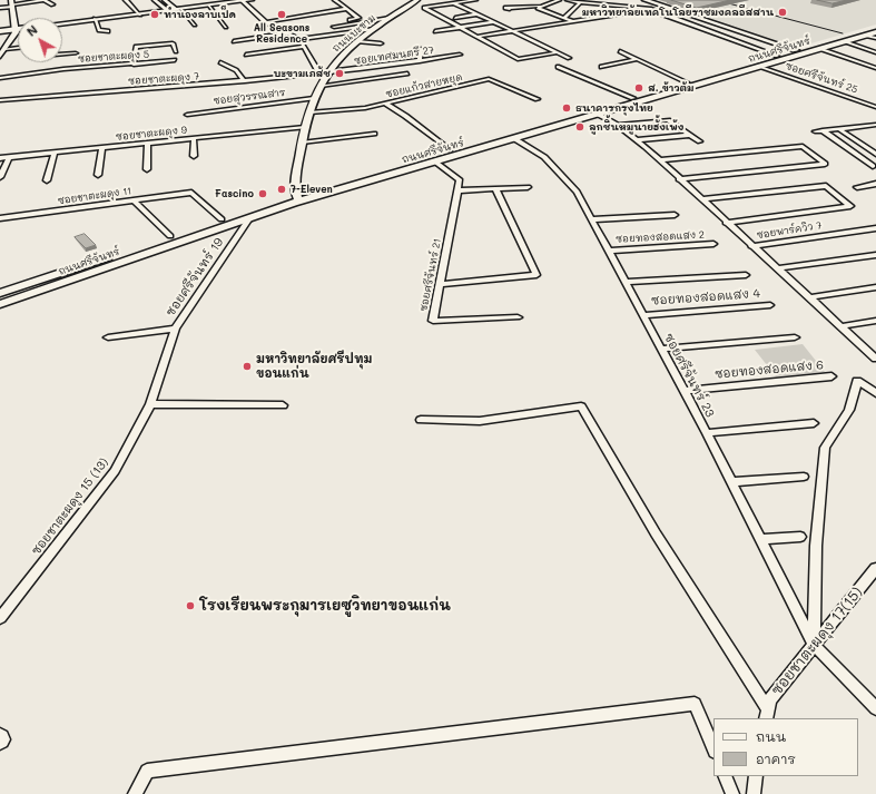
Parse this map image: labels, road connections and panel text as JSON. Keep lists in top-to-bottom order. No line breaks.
{"streets":{"main road":["ถนนบะขาม","ถนนศรีจันทร์"],"street":["ซอยเทศมนตรี 27","ซอยชาตะผดุง 5","ซอยศรีจันทร์ 25","ซอยชาตะผดุง 7","ซอยแก้วสายหยุด","ซอยสุวรรณสาร","ซอยชาตะผดุง 9","ซอยชาตะผดุง 11","ซอยพาร์ควิว 7","ซอยทองสอดแสง 2","ซอยศรีจันทร์ 21","ซอยศรีจันทร์ 19","ซอยทองสอดแสง 4","ซอยทองสอดแสง 6","ซอยศรีจันทร์ 23","ซอยชาตะผดุง 15 (13)","ซอยชาตะผดุง 17(15)"]},"crossings":[["ถนนบะขาม","ถนนศรีจันทร์"],["ถนนบะขาม","ซอยเทศมนตรี 27"],["ถนนบะขาม","ซอยชาตะผดุง 7"],["ถนนบะขาม","ซอยแก้วสายหยุด"],["ถนนบะขาม","ซอยสุวรรณสาร"],["ถนนบะขาม","ซอยชาตะผดุง 9"],["ถนนศรีจันทร์","ซอยศรีจันทร์ 25"],["ถนนศรีจันทร์","ซอยชาตะผดุง 11"],["ถนนศรีจันทร์","ซอยศรีจันทร์ 19"],["ถนนศรีจันทร์","ซอยศรีจันทร์ 23"],["ซอยเทศมนตรี 27","ซอยชาตะผดุง 7"],["ซอยทองสอดแสง 2","ซอยศรีจันทร์ 23"],["ซอยศรีจันทร์ 19","ซอยชาตะผดุง 15 (13)"],["ซอยทองสอดแสง 4","ซอยศรีจันทร์ 23"],["ซอยทองสอดแสง 6","ซอยศรีจันทร์ 23"],["ซอยศรีจันทร์ 23","ซอยชาตะผดุง 17(15)"]],"places":["มหาวิทยาลัยเทคโนโลยีราชมงคลอีสสาน","ทำนองลาบเป็ด","All Seasons Residence","บะขามเภสัช","ส. ข้าวต้ม","ธนาคารกรุงไทย","ลูกชิ้นหมูนายฮั้งเพ้ง","7-Eleven","Fascino","มหาวิทยาลัยศรีปทุม ขอนแก่น","โรงเรียนพระกุมารเยซูวิทยาขอนแก่น"],"legend":["ถนน","อาคาร"],"north":"top left"}
